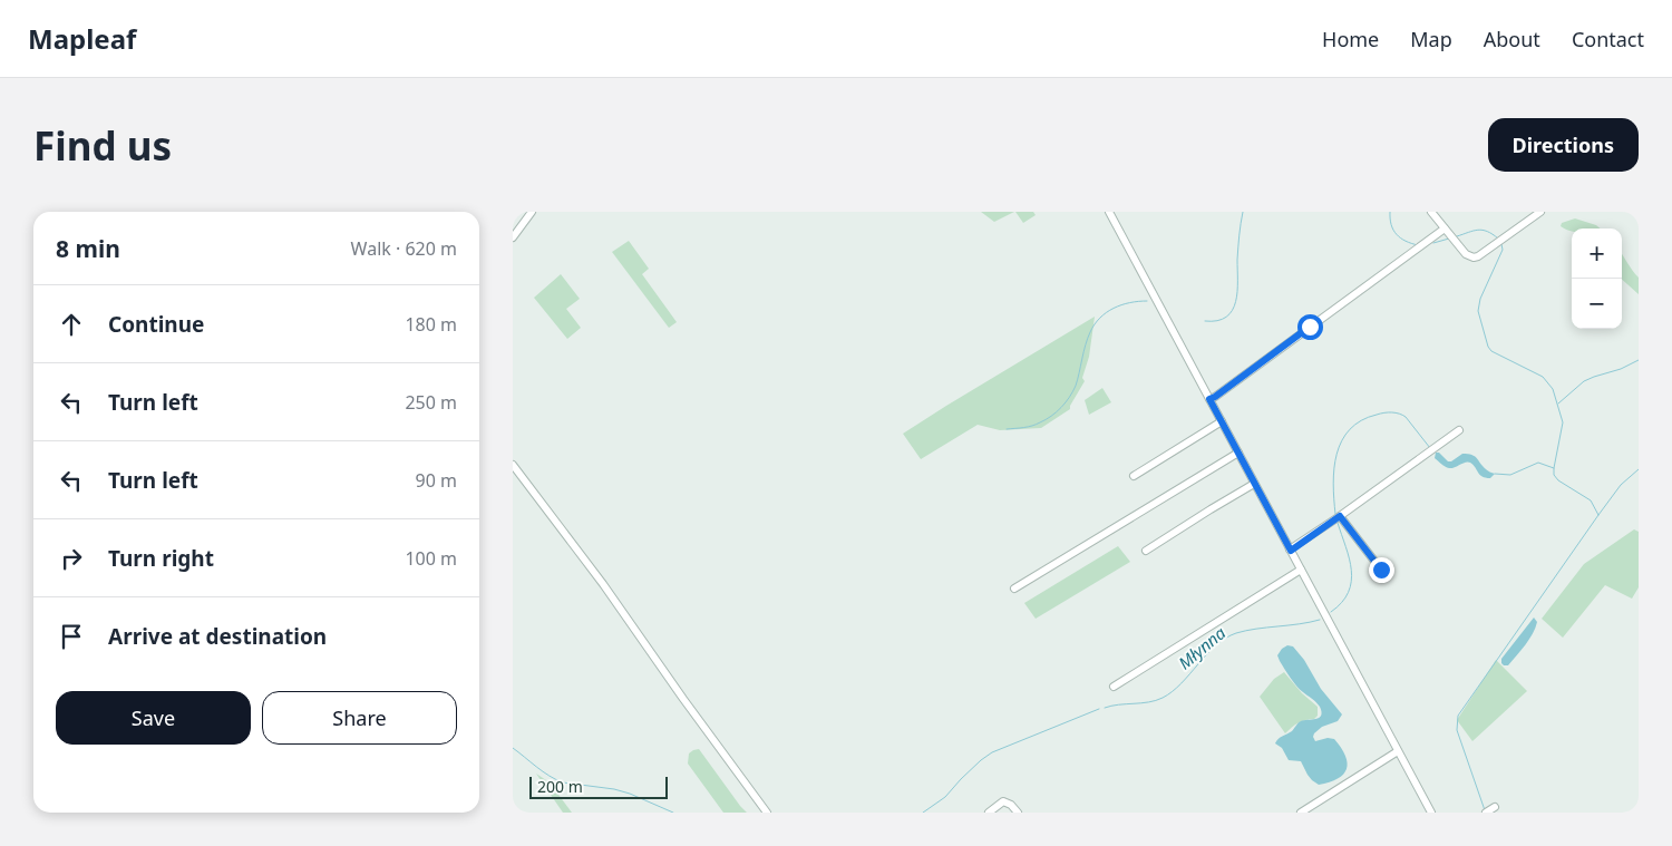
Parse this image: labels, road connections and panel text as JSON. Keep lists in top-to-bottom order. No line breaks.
{"water":["Młynna"],"scale_bar":"200 m","page":{"header":"Mapleaf","nav":["Home","Map","About","Contact"],"buttons":["Directions",["Save","Share"]],"title":"Find us","heading":["8 min","Walk · 620 m"],"map_buttons":["+","−"],"list":[["Continue","180 m"],["Turn left","250 m"],["Turn left","90 m"],["Turn right","100 m"],"Arrive at destination"],"scale":"200 m"}}
